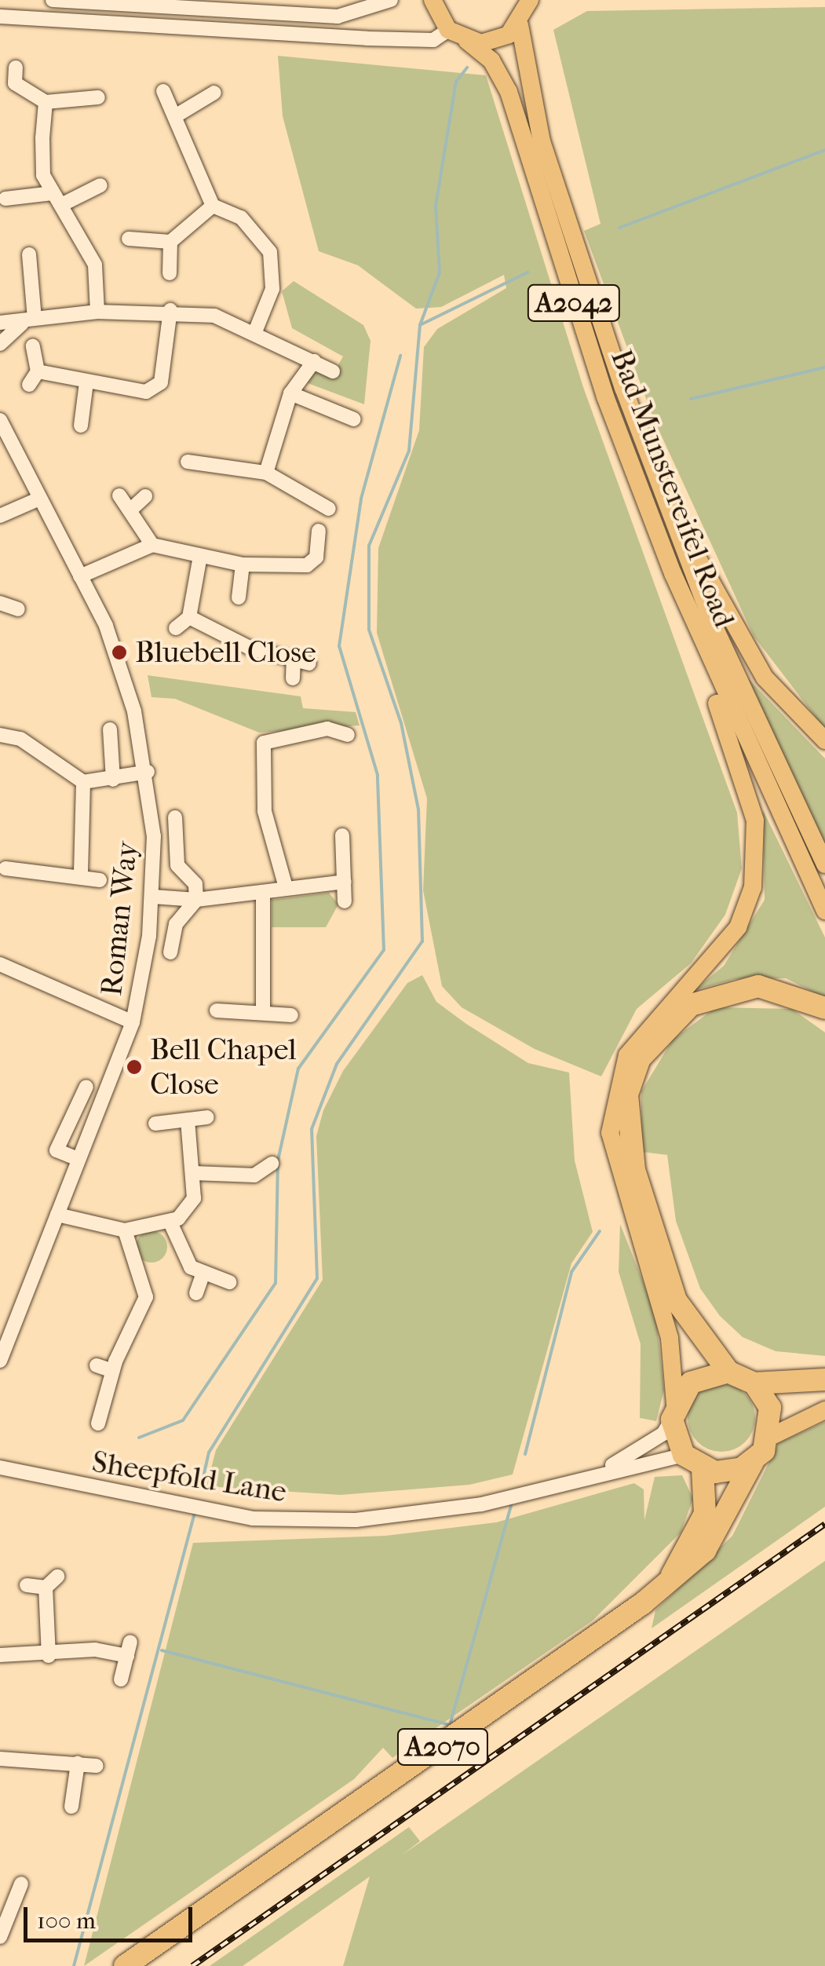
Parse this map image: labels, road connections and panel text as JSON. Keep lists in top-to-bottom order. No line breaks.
{"streets":{"highway":["A2070"],"main road":["A2042","Bad Munstereifel Road"],"street":["Roman Way","Sheepfold Lane"]},"crossings":[["Sheepfold Lane","A2070"]],"places":["Bluebell Close","Bell Chapel Close"],"scale_bar":"100 m"}
